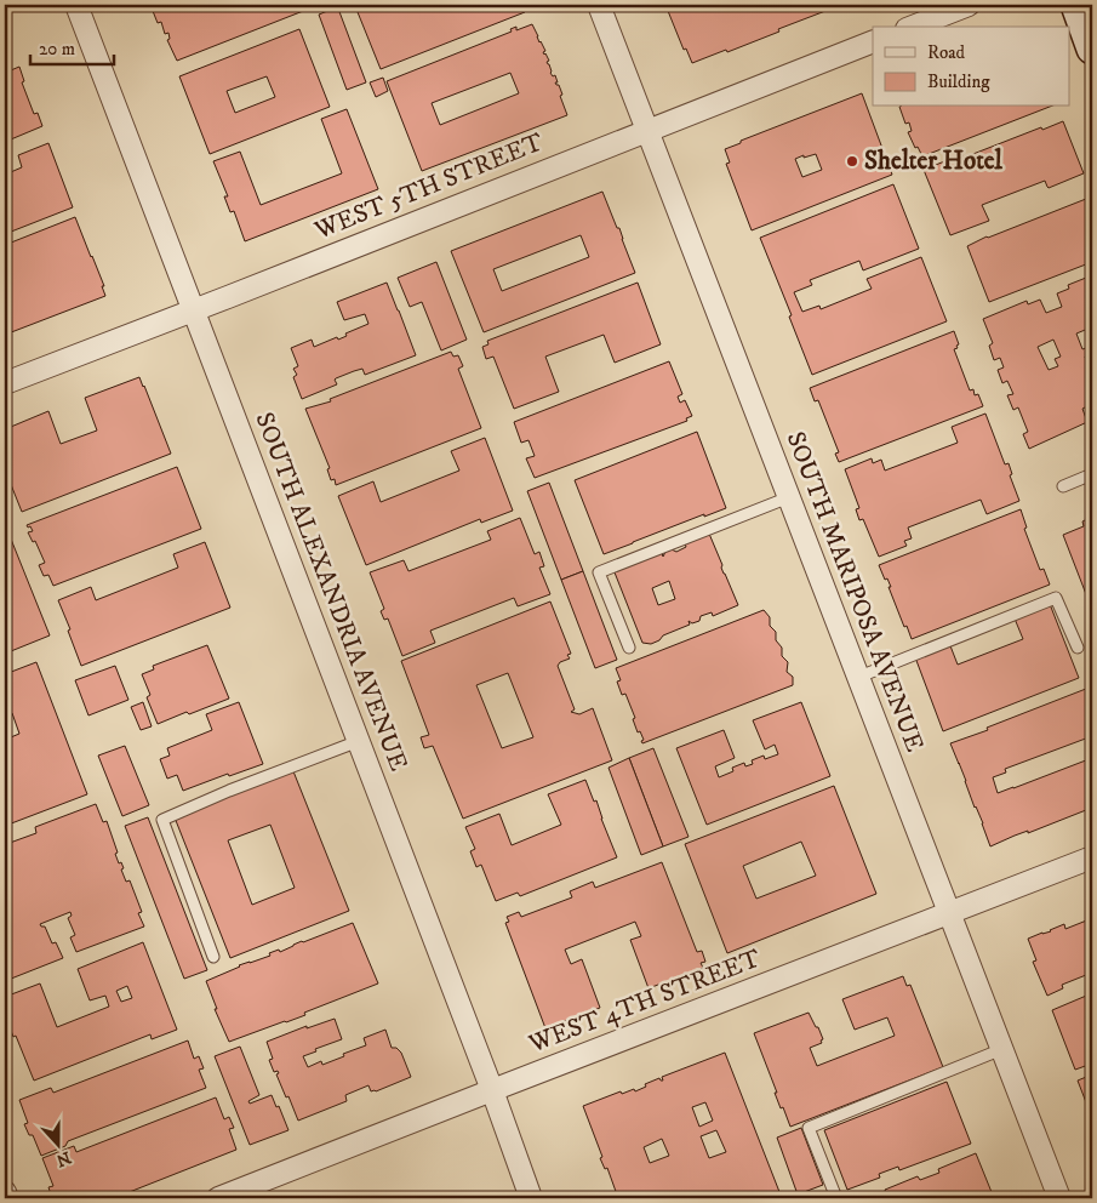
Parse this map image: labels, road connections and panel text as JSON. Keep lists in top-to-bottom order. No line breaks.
{"streets":{"street":["WEST 5TH STREET","SOUTH ALEXANDRIA AVENUE","SOUTH MARIPOSA AVENUE","WEST 4TH STREET"]},"crossings":[["WEST 5TH STREET","SOUTH ALEXANDRIA AVENUE"],["WEST 5TH STREET","SOUTH MARIPOSA AVENUE"],["SOUTH ALEXANDRIA AVENUE","WEST 4TH STREET"],["SOUTH MARIPOSA AVENUE","WEST 4TH STREET"]],"places":["Shelter Hotel"],"legend":["Road","Building"],"scale_bar":"20 m","north":"bottom"}
